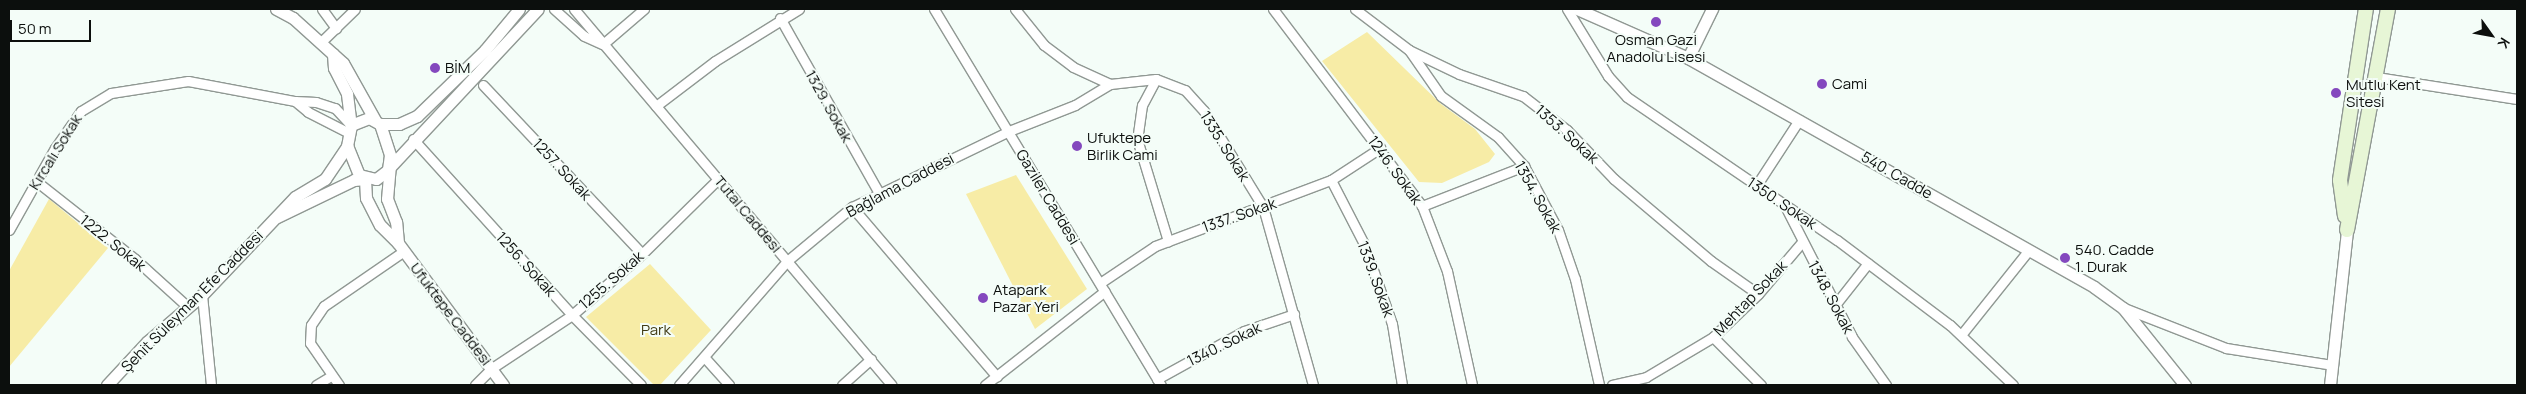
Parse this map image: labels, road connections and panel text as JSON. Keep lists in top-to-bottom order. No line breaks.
{"streets":{"street":["1329. Sokak","1353. Sokak","1335. Sokak","Kırcalı Sokak","1257. Sokak","1246. Sokak","540. Cadde","Bağlama Caddesi","Gaziler Caddesi","1354. Sokak","1350. Sokak","Tutal Caddesi","1337. Sokak","1222. Sokak","1256. Sokak","1339. Sokak","1255. Sokak","1348. Sokak","Mehtap Sokak","Şehit Süleyman Efe Caddesi","Ufuktepe Caddesi","1340. Sokak"]},"crossings":[["1329. Sokak","Bağlama Caddesi"],["1353. Sokak","1354. Sokak"],["1353. Sokak","Mehtap Sokak"],["1335. Sokak","Bağlama Caddesi"],["1335. Sokak","Gaziler Caddesi"],["1335. Sokak","1337. Sokak"],["1335. Sokak","1340. Sokak"],["Kırcalı Sokak","1222. Sokak"],["Kırcalı Sokak","Şehit Süleyman Efe Caddesi"],["Kırcalı Sokak","Ufuktepe Caddesi"],["1257. Sokak","1255. Sokak"],["1246. Sokak","1337. Sokak"],["Bağlama Caddesi","Gaziler Caddesi"],["Bağlama Caddesi","Tutal Caddesi"],["Gaziler Caddesi","1337. Sokak"],["Gaziler Caddesi","1340. Sokak"],["1350. Sokak","1348. Sokak"],["Tutal Caddesi","1255. Sokak"],["1337. Sokak","1339. Sokak"],["1222. Sokak","Şehit Süleyman Efe Caddesi"],["1256. Sokak","1255. Sokak"],["1255. Sokak","Ufuktepe Caddesi"],["1348. Sokak","Mehtap Sokak"],["Şehit Süleyman Efe Caddesi","Ufuktepe Caddesi"]],"parks":["Park"],"places":["Osman Gazi Anadolu Lisesi","BİM","Cami","Mutlu Kent Sitesi","Ufuktepe Birlik Cami","540. Cadde 1. Durak","Atapark Pazar Yeri"],"scale_bar":"50 m","north":"bottom right"}
